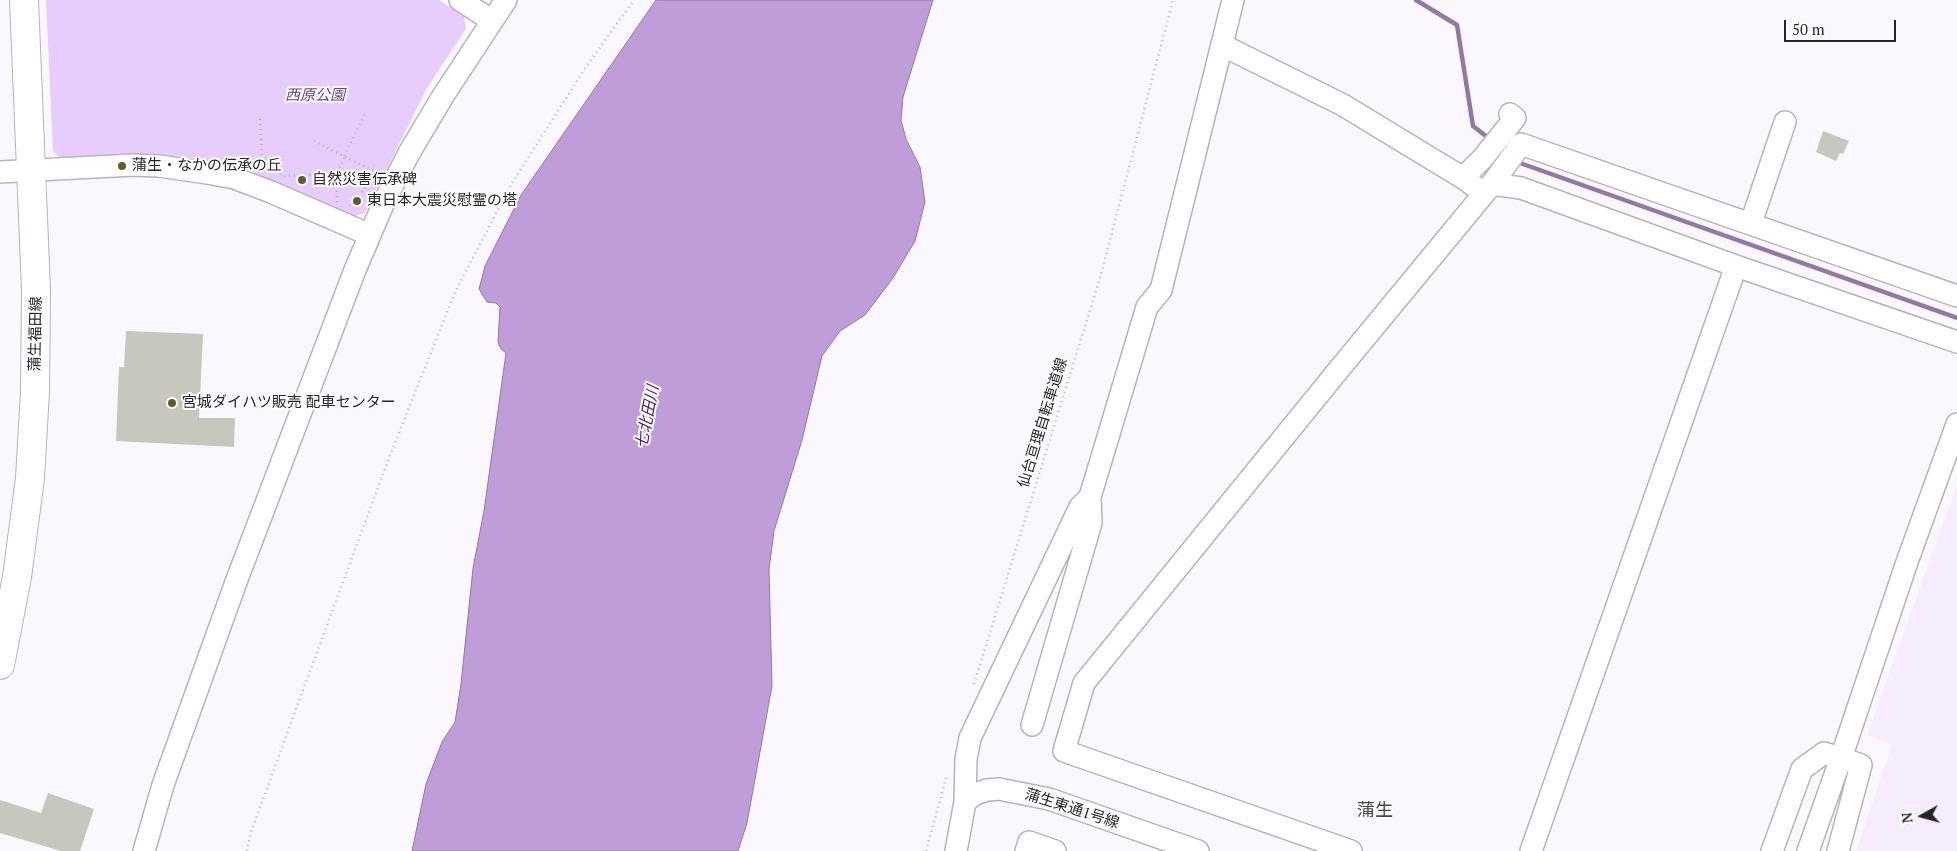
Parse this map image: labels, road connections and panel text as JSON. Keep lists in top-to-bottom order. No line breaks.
{"streets":{"main road":["蒲生福田線"],"street":["蒲生東通1号線"],"path":["仙台亘理自転車道線"]},"districts":["蒲生"],"water":["七北田川"],"parks":["西原公園"],"places":["蒲生・なかの伝承の丘","自然災害伝承碑","東日本大震災慰霊の塔","宮城ダイハツ販売 配車センター"],"scale_bar":"50 m","north":"left"}
